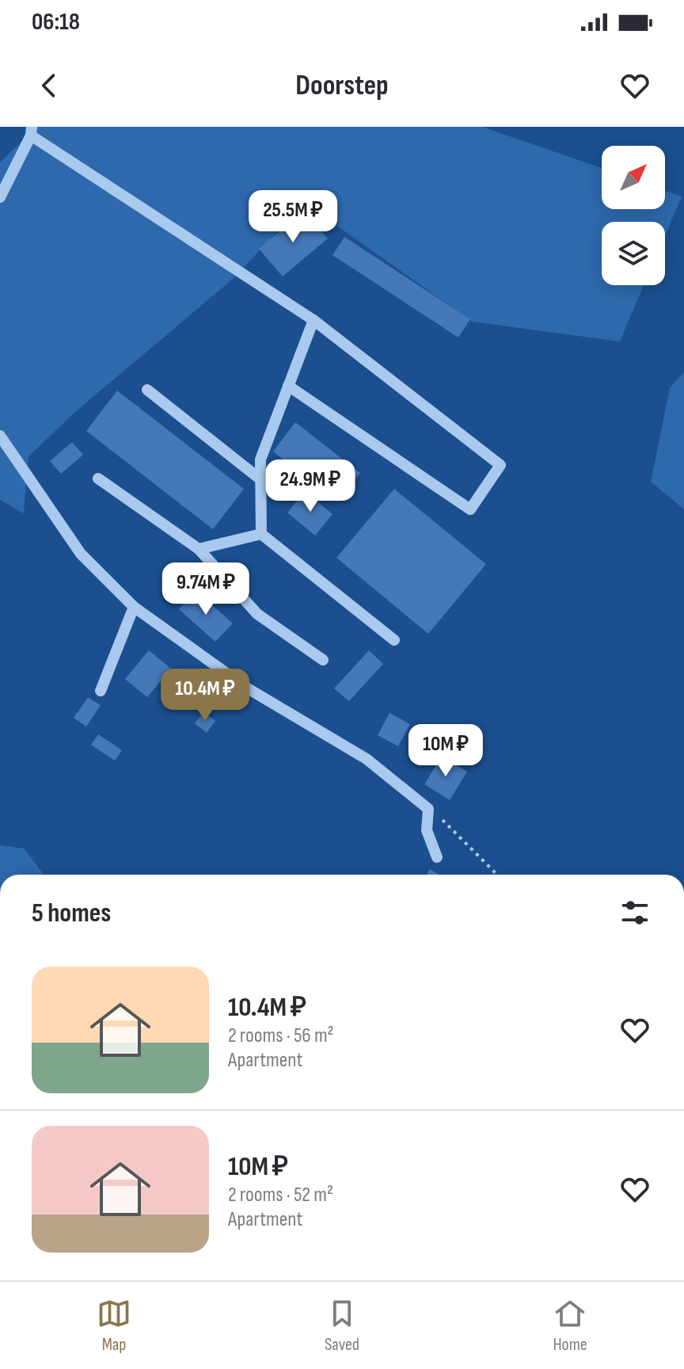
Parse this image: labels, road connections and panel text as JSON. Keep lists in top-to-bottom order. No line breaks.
{"north":"top right","page":{"status":"06:18","header":"Doorstep","price":["25.5M ₽","24.9M ₽","9.74M ₽","10.4M ₽","10M ₽"],"heading":"5 homes","list":[{"name":"10.4M ₽","note":"2 rooms · 56 m² · Apartment"},{"name":"10M ₽","note":"2 rooms · 52 m² · Apartment"}],"tabs":["Map","Saved","Home"]}}
